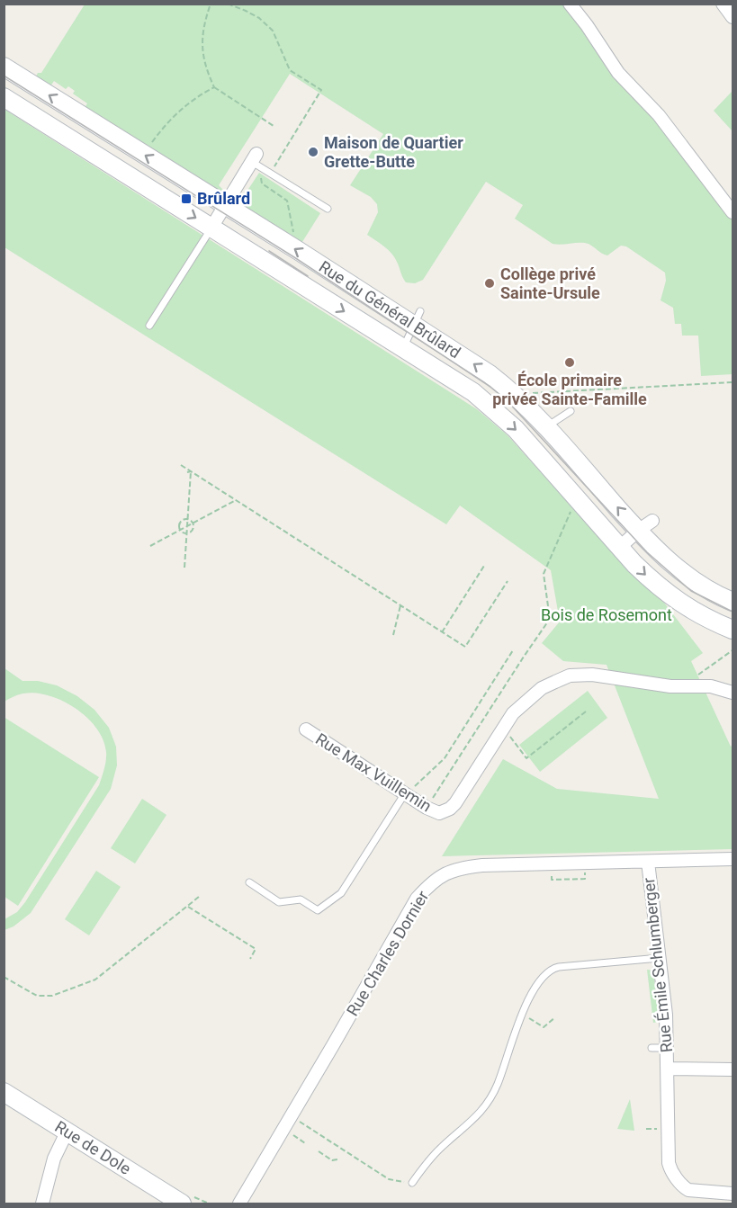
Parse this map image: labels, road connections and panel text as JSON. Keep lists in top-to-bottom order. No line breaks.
{"streets":{"main road":["Rue du Général Brûlard","Rue de Dole"],"street":["Rue Max Vuillemin","Rue Charles Dornier","Rue Émile Schlumberger"]},"crossings":[["Rue Charles Dornier","Rue Émile Schlumberger"]],"parks":["Bois de Rosemont"],"places":{"other":["Maison de Quartier Grette-Butte","Collège privé Sainte-Ursule","École primaire privée Sainte-Famille"],"transit":["Brûlard"]}}
